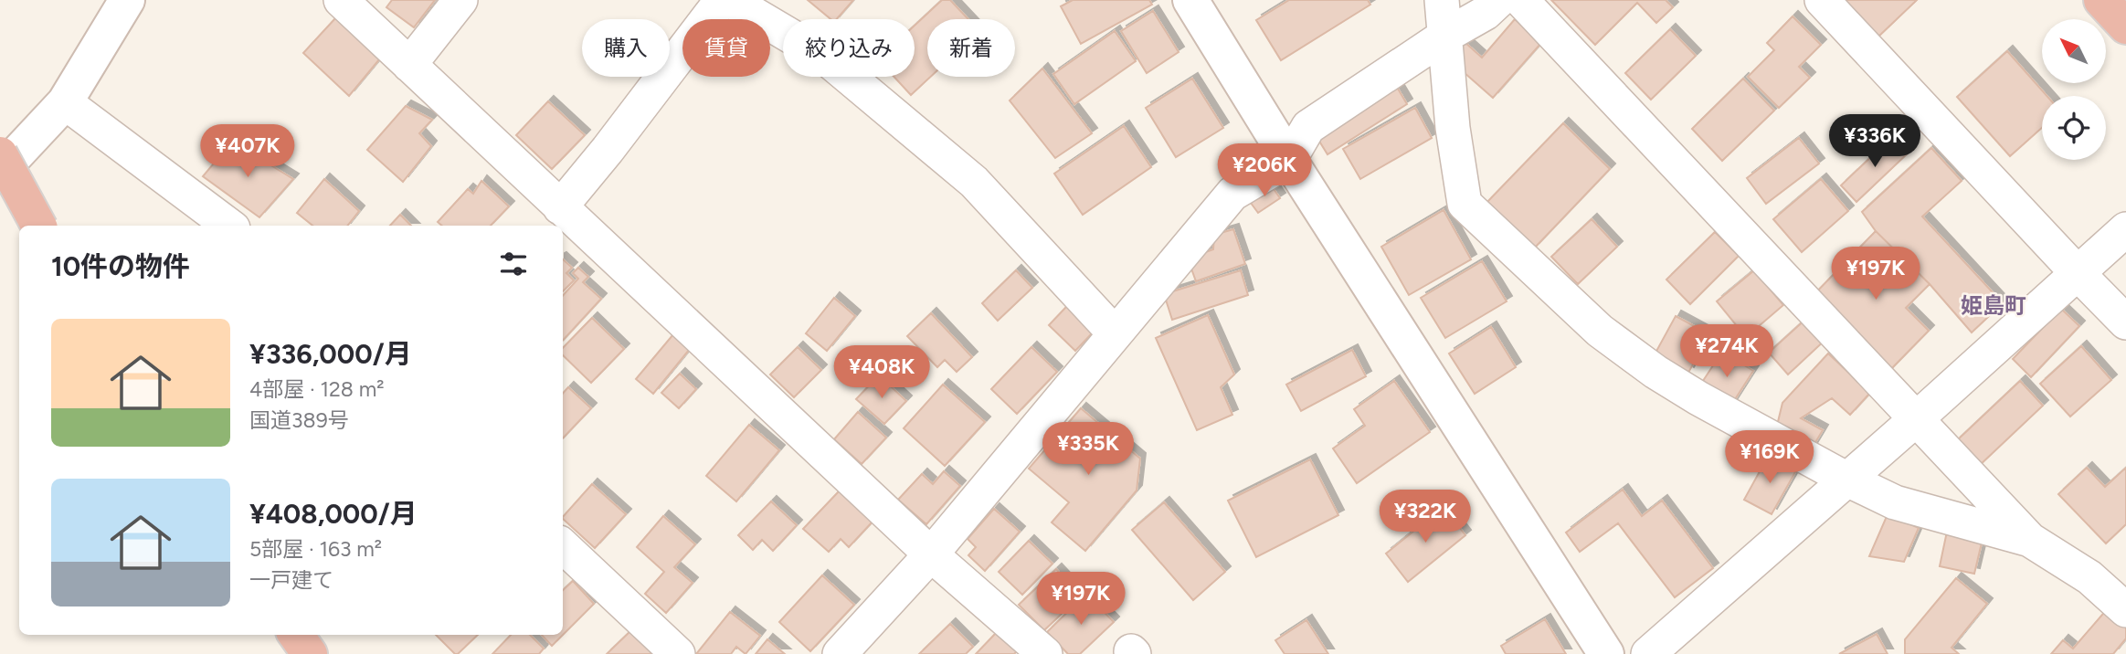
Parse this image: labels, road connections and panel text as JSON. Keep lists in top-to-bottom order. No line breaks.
{"districts":["姫島町"],"north":"top left","page":{"chip":["購入","賃貸","絞り込み","新着"],"price":["¥336K","¥407K","¥206K","¥197K","¥274K","¥408K","¥335K","¥169K","¥322K","¥197K"],"heading":"10件の物件","list":[{"name":"¥336,000/月","note":"4部屋 · 128 m² · 国道389号"},{"name":"¥408,000/月","note":"5部屋 · 163 m² · 一戸建て"}]}}
